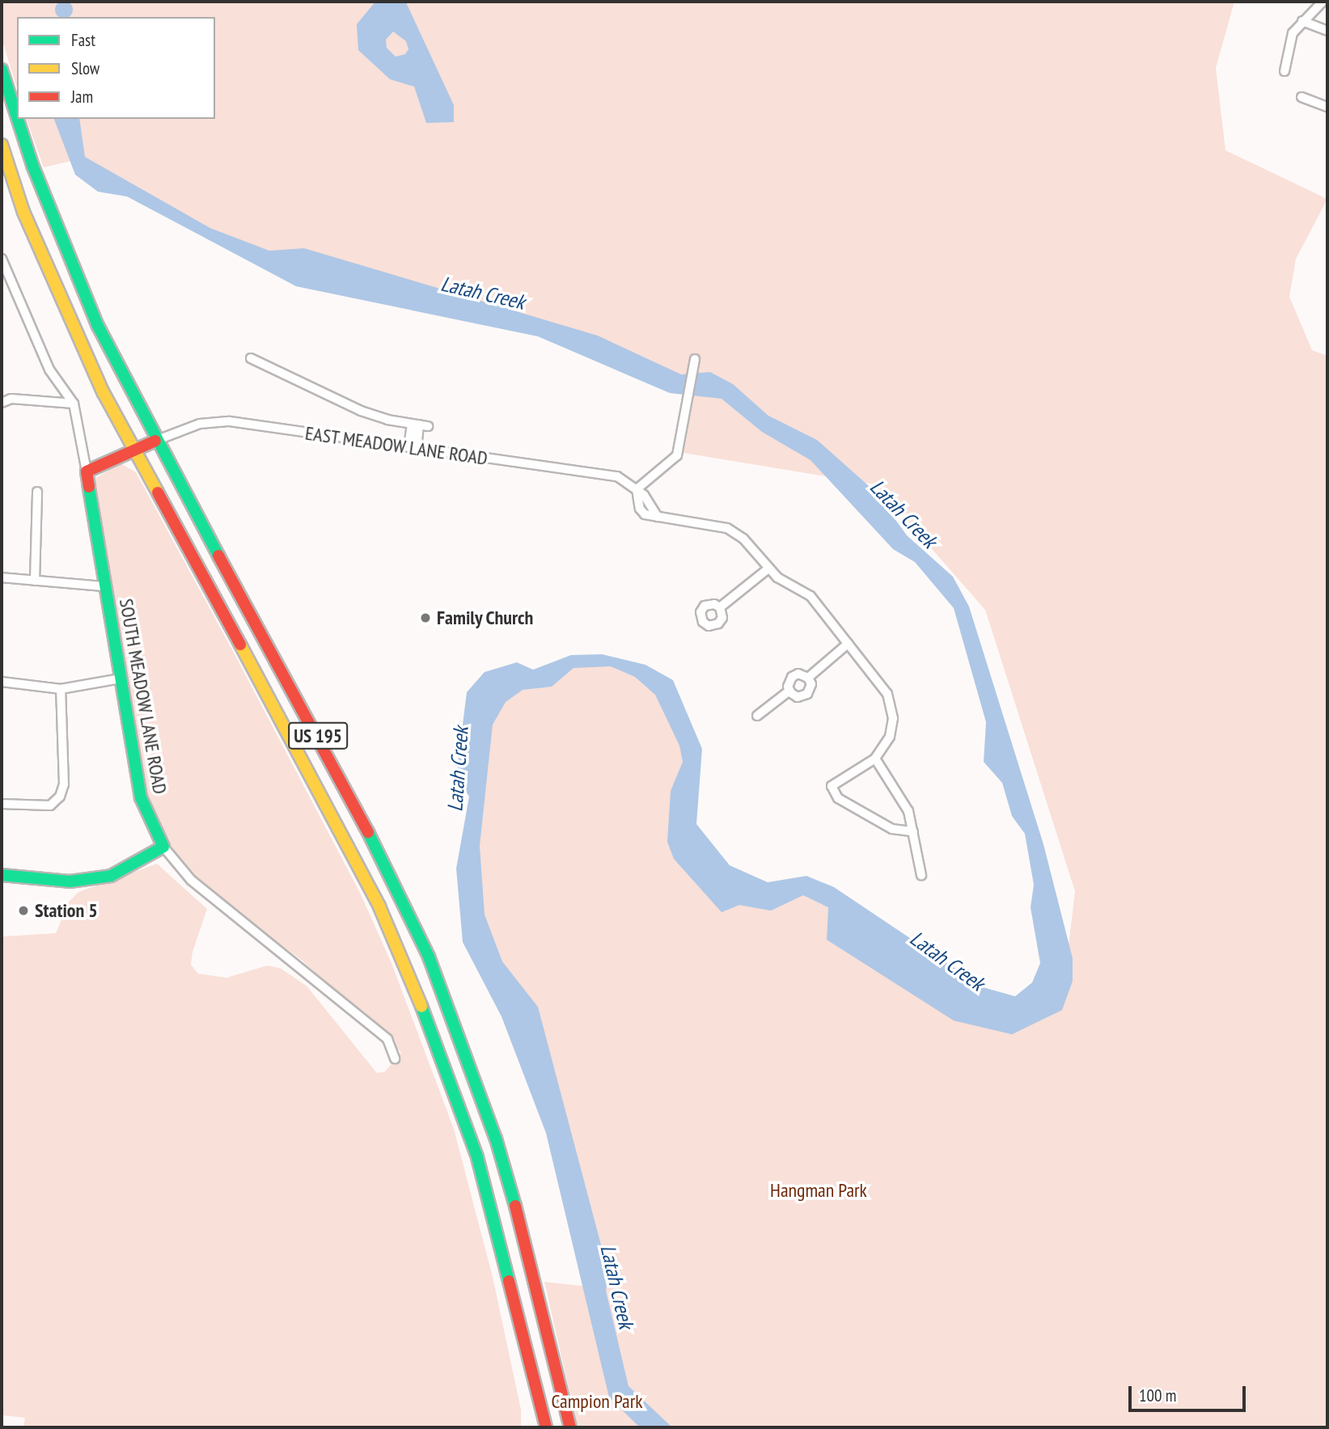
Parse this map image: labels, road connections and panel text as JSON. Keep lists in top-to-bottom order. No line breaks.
{"streets":{"main road":["SOUTH MEADOW LANE ROAD","US 195"],"street":["EAST MEADOW LANE ROAD"]},"crossings":[["EAST MEADOW LANE ROAD","US 195"]],"water":["Latah Creek"],"parks":["Hangman Park","Campion Park"],"places":["Family Church","Station 5"],"legend":["Fast","Slow","Jam"],"scale_bar":"100 m"}
